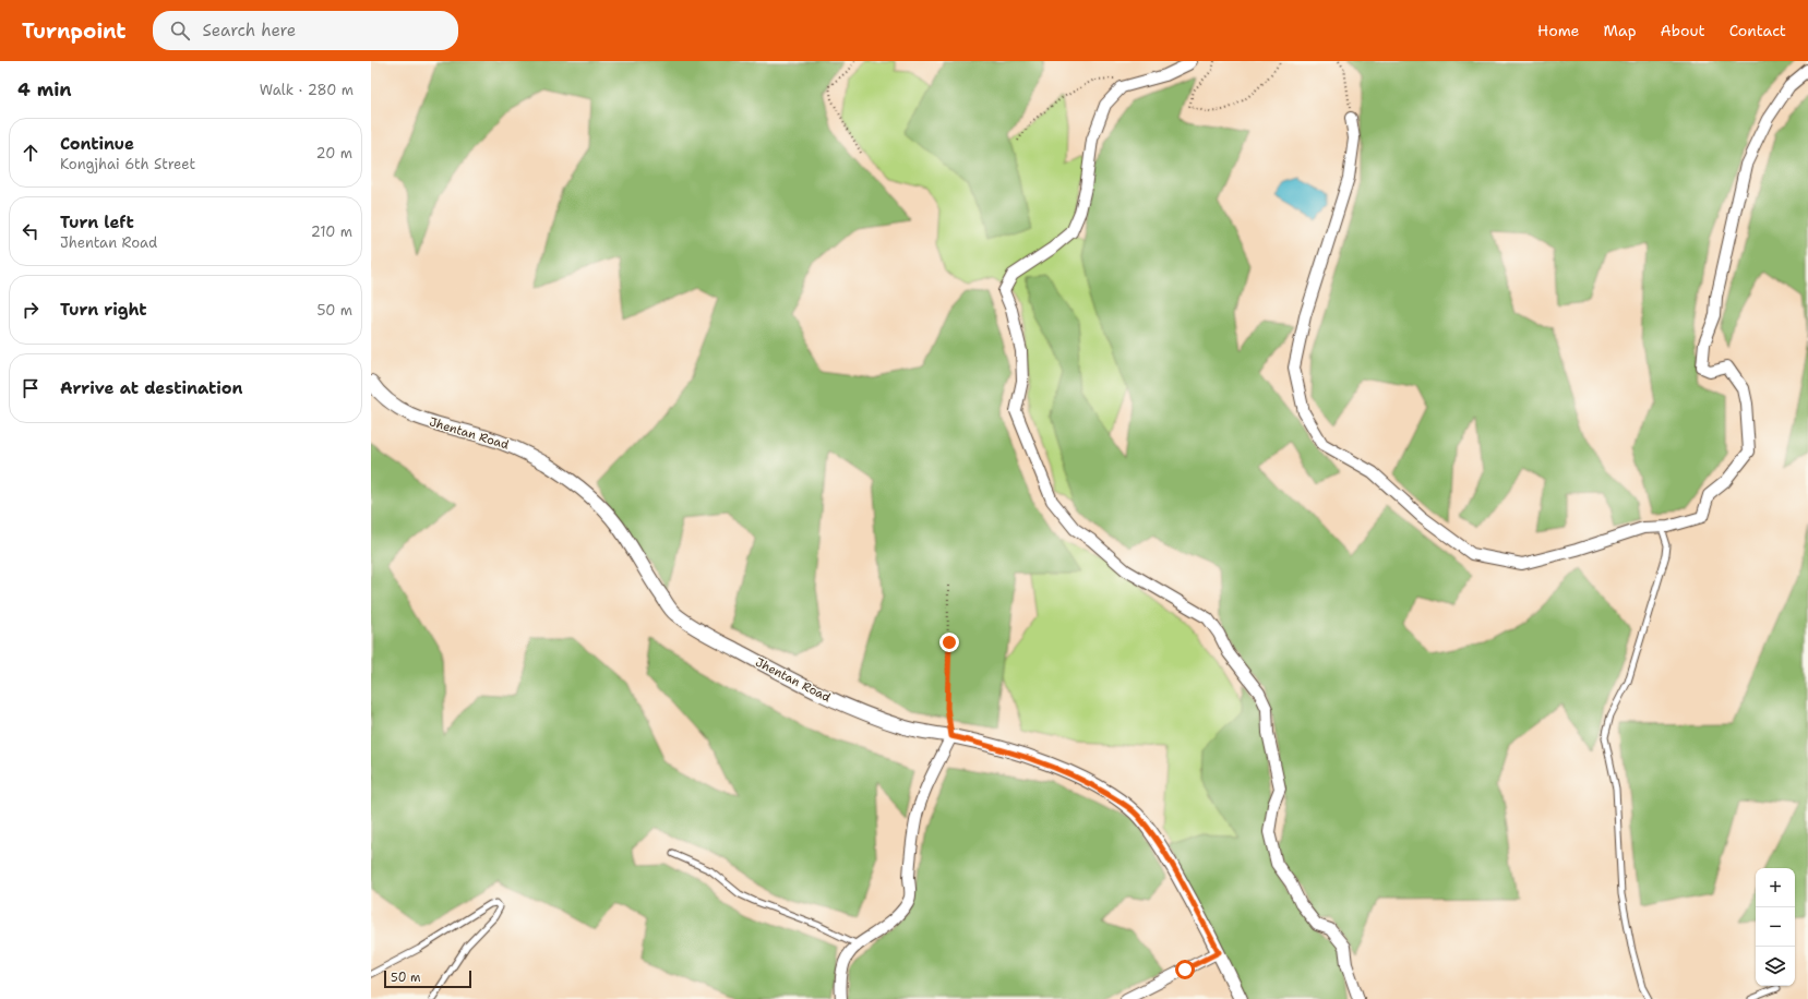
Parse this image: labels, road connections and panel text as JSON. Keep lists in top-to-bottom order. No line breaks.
{"streets":{"street":["Jhentan Road"]},"scale_bar":"50 m","page":{"header":"Turnpoint","search":"Search here","nav":["Home","Map","About","Contact"],"heading":["4 min","Walk · 280 m"],"list":[["Continue","Kongjhai 6th Street","20 m"],["Turn left","Jhentan Road","210 m"],["Turn right","50 m"],"Arrive at destination"],"map_buttons":["+","−"],"scale":"50 m"}}
